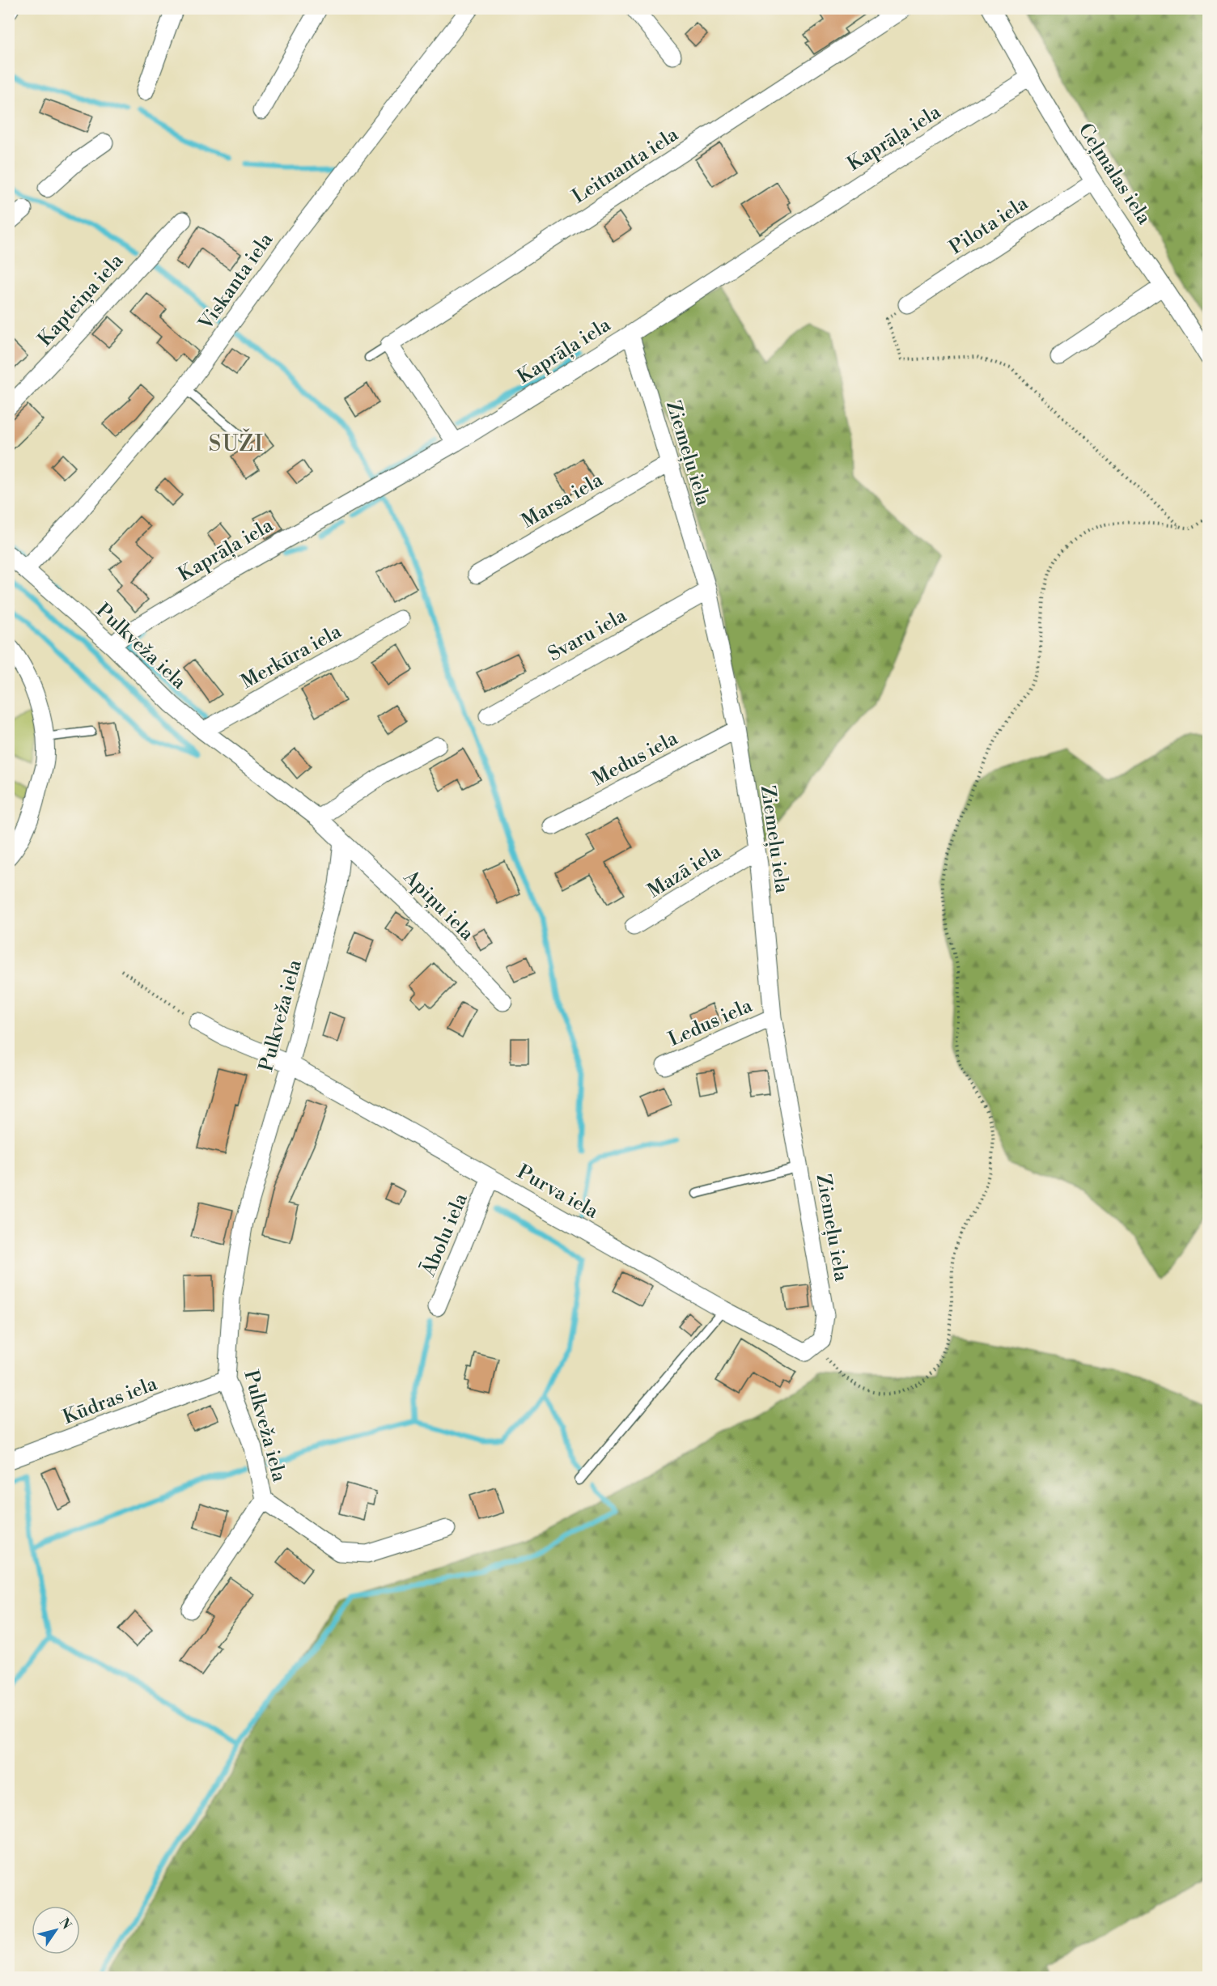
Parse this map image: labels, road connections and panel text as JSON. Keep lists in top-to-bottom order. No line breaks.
{"streets":{"street":["Kaprāļa iela","Leitnanta iela","Ceļmalas iela","Pilota iela","Viskanta iela","Kapteiņa iela","Ziemeļu iela","Marsa iela","Svaru iela","Pulkveža iela","Merkūra iela","Medus iela","Mazā iela","Apiņu iela","Ledus iela","Purva iela","Ābolu iela","Kūdras iela"]},"crossings":[["Kaprāļa iela","Ceļmalas iela"],["Kaprāļa iela","Ziemeļu iela"],["Kaprāļa iela","Pulkveža iela"],["Ceļmalas iela","Pilota iela"],["Viskanta iela","Pulkveža iela"],["Ziemeļu iela","Marsa iela"],["Ziemeļu iela","Svaru iela"],["Ziemeļu iela","Medus iela"],["Ziemeļu iela","Mazā iela"],["Ziemeļu iela","Ledus iela"],["Ziemeļu iela","Purva iela"],["Pulkveža iela","Merkūra iela"],["Pulkveža iela","Apiņu iela"],["Pulkveža iela","Purva iela"],["Pulkveža iela","Kūdras iela"],["Purva iela","Ābolu iela"]],"districts":["SUŽI"],"north":"top right"}
